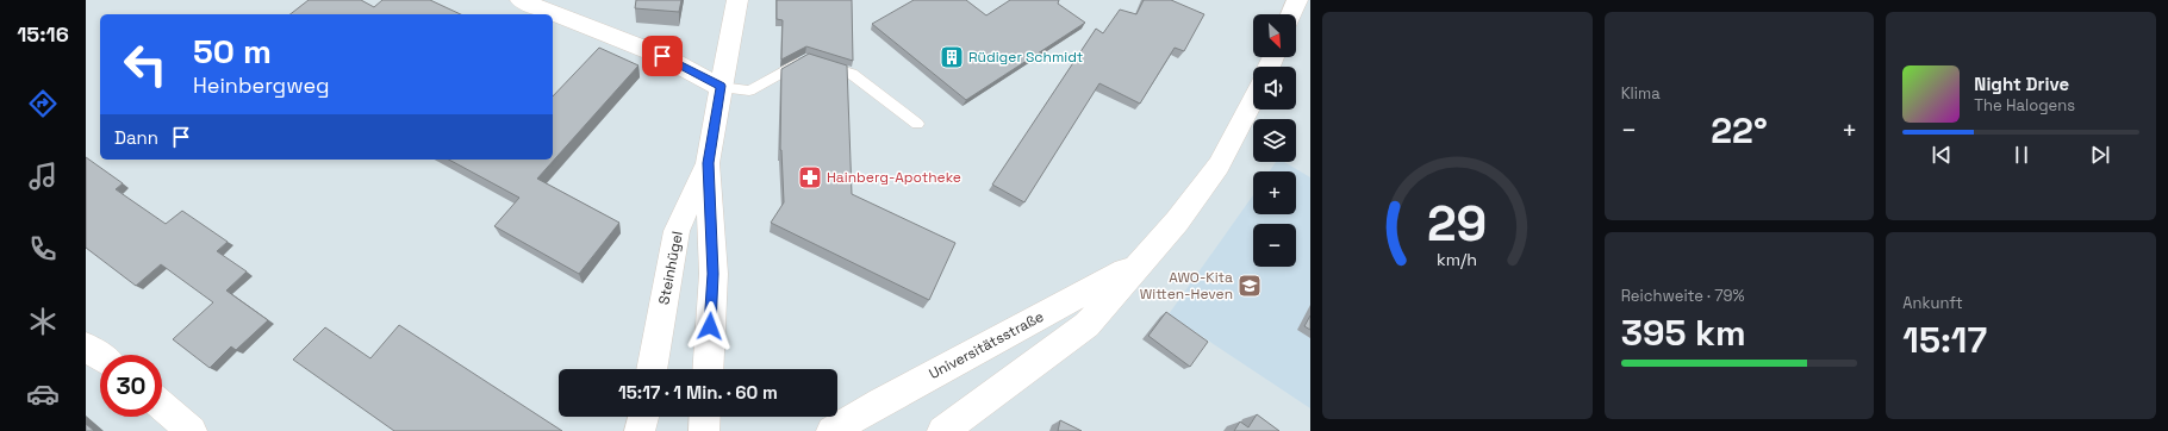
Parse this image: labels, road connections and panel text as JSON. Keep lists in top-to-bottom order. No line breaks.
{"streets":{"street":["Steinhügel","Universitätsstraße"]},"places":{"building":["Rüdiger Schmidt"],"pharmacy":["Hainberg-Apotheke"],"school or university":["AWO-Kita Witten-Heven"]},"north":"bottom right","page":{"tabs":"15:16","tile":["Klima",["Reichweite · 79%","395 km"],["Ankunft","15:17"]],"map_buttons":["+","−"],"turn":["50 m","Heinbergweg"],"song":["Night Drive","The Halogens"],"heat":["−","22°","+"],"then":"Dann","limit":"30","trip":"15:17 · 1 Min. · 60 m","gauge":["29","km/h"]}}
